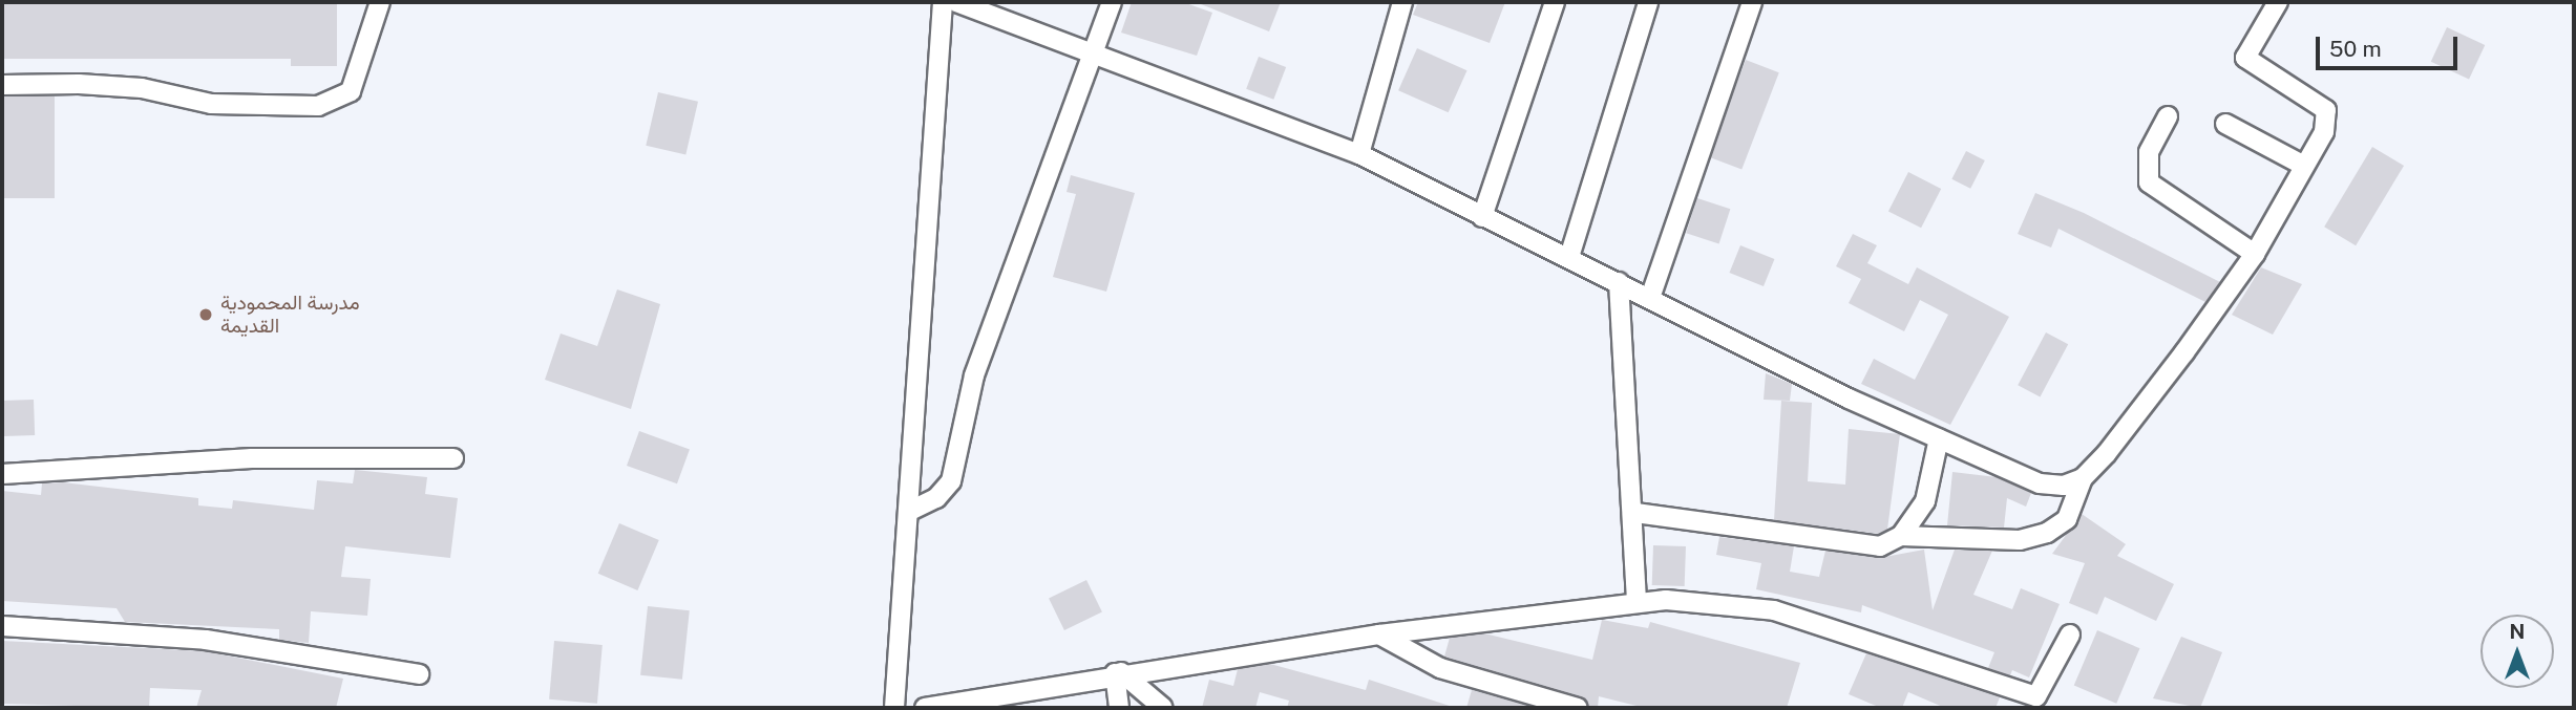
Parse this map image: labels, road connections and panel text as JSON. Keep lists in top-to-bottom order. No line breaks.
{"places":["مدرسة المحمودية القديمة"],"scale_bar":"50 m","north":"top"}
